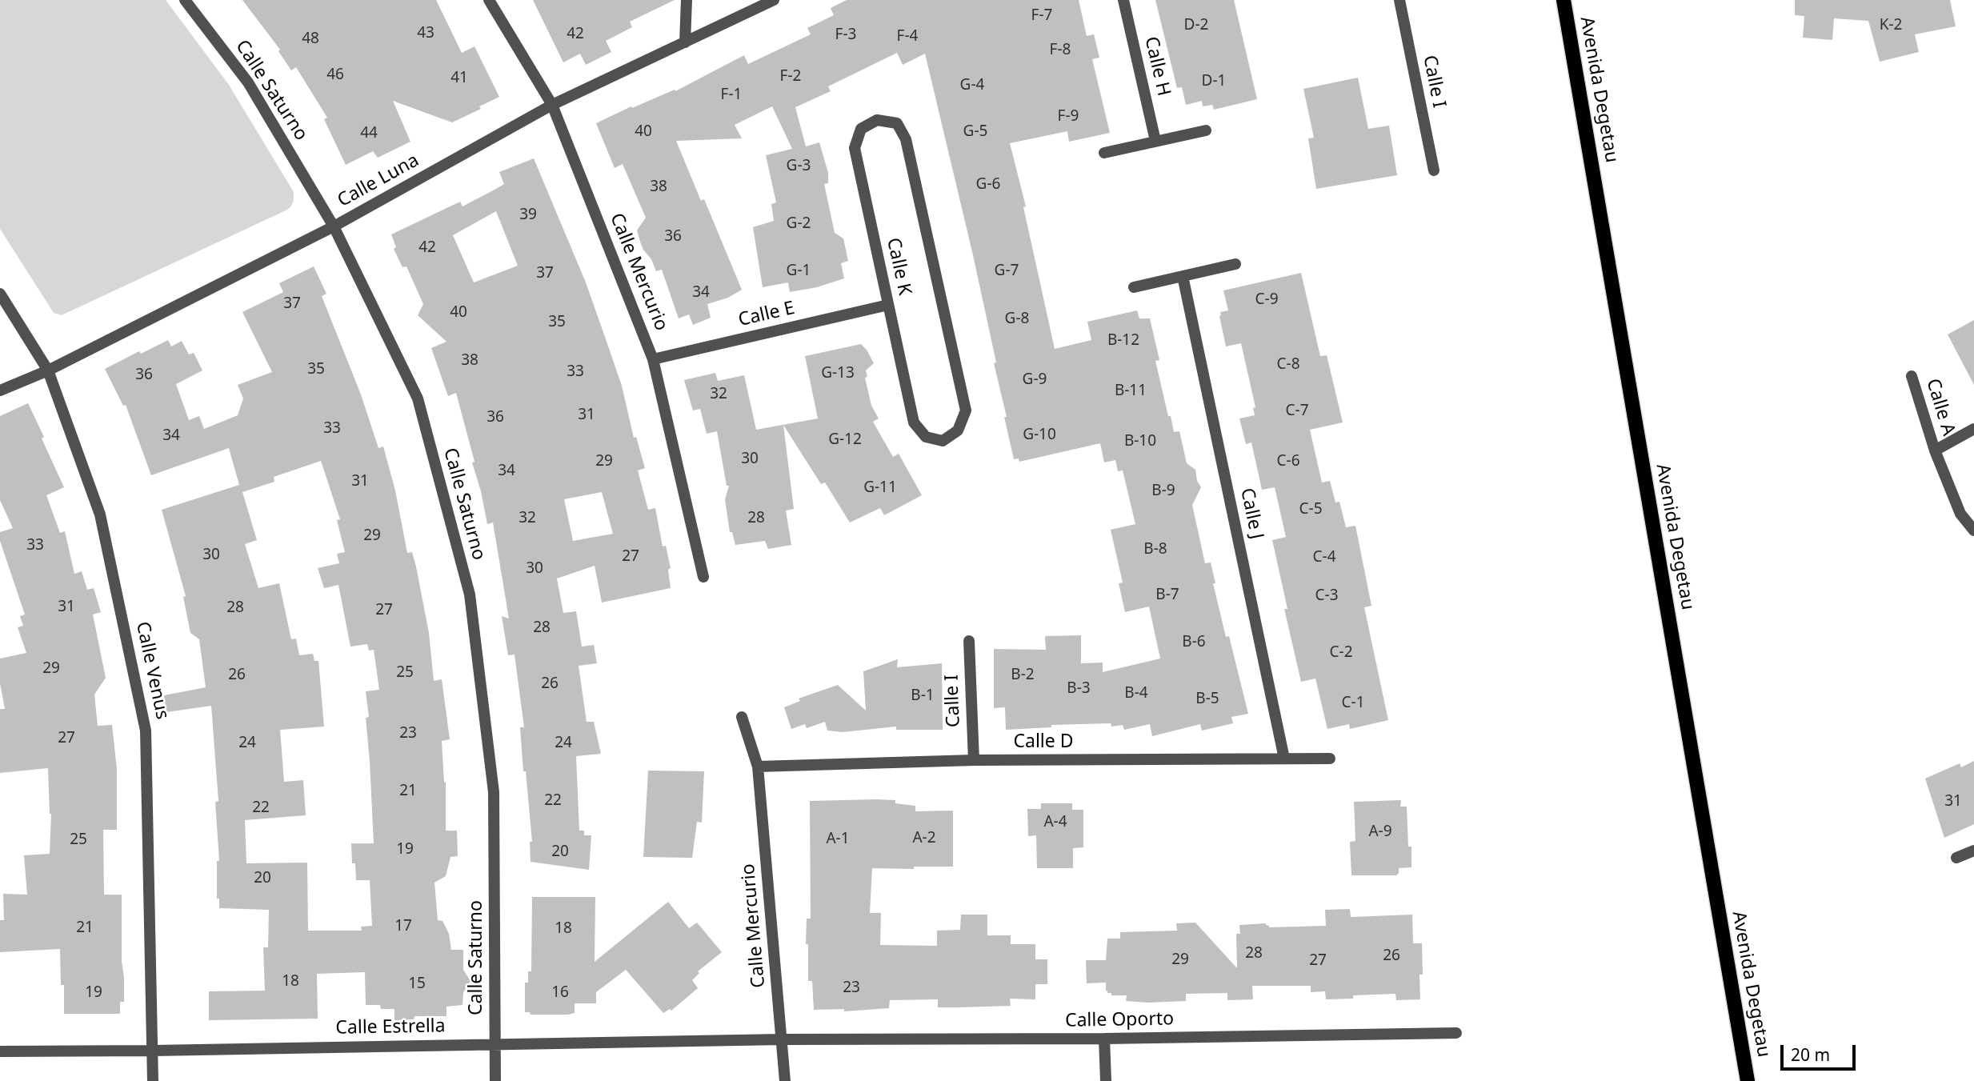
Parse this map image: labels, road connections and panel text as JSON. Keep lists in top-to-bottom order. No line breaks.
{"streets":{"main road":["Avenida Degetau"],"street":["Calle H","Calle I","Calle Saturno","Calle Luna","Calle K","Calle Mercurio","Calle E","Calle A","Calle J","Calle Venus","Calle D","Calle Oporto","Calle Estrella"]},"crossings":[["Calle I","Calle D"],["Calle Saturno","Calle Luna"],["Calle Saturno","Calle Estrella"],["Calle Luna","Calle Mercurio"],["Calle Luna","Calle Venus"],["Calle K","Calle E"],["Calle Mercurio","Calle E"],["Calle Mercurio","Calle D"],["Calle Mercurio","Calle Oporto"],["Calle Mercurio","Calle Estrella"],["Calle J","Calle D"],["Calle Venus","Calle Estrella"],["Calle Oporto","Calle Estrella"]],"house_numbers":["F-7","D-2","K-2","43","42","F-3","F-4","48","F-8","46","F-2","41","D-1","G-4","F-1","F-9","40","G-5","44","G-3","G-6","38","39","G-2","36","42","G-1","G-7","37","34","C-9","37","40","G-8","35","B-12","38","C-8","35","33","G-13","36","G-9","B-11","32","C-7","31","36","33","G-10","34","G-12","B-10","30","29","C-6","34","31","G-11","B-9","C-5","32","28","29","33","B-8","30","27","C-4","30","B-7","C-3","31","28","27","28","B-6","C-2","29","25","26","B-2","26","B-3","B-4","B-1","B-5","C-1","23","27","24","24","21","22","31","22","A-4","A-9","A-2","A-1","25","19","20","20","17","21","18","28","26","29","27","18","15","23","19","16"],"scale_bar":"20 m"}
